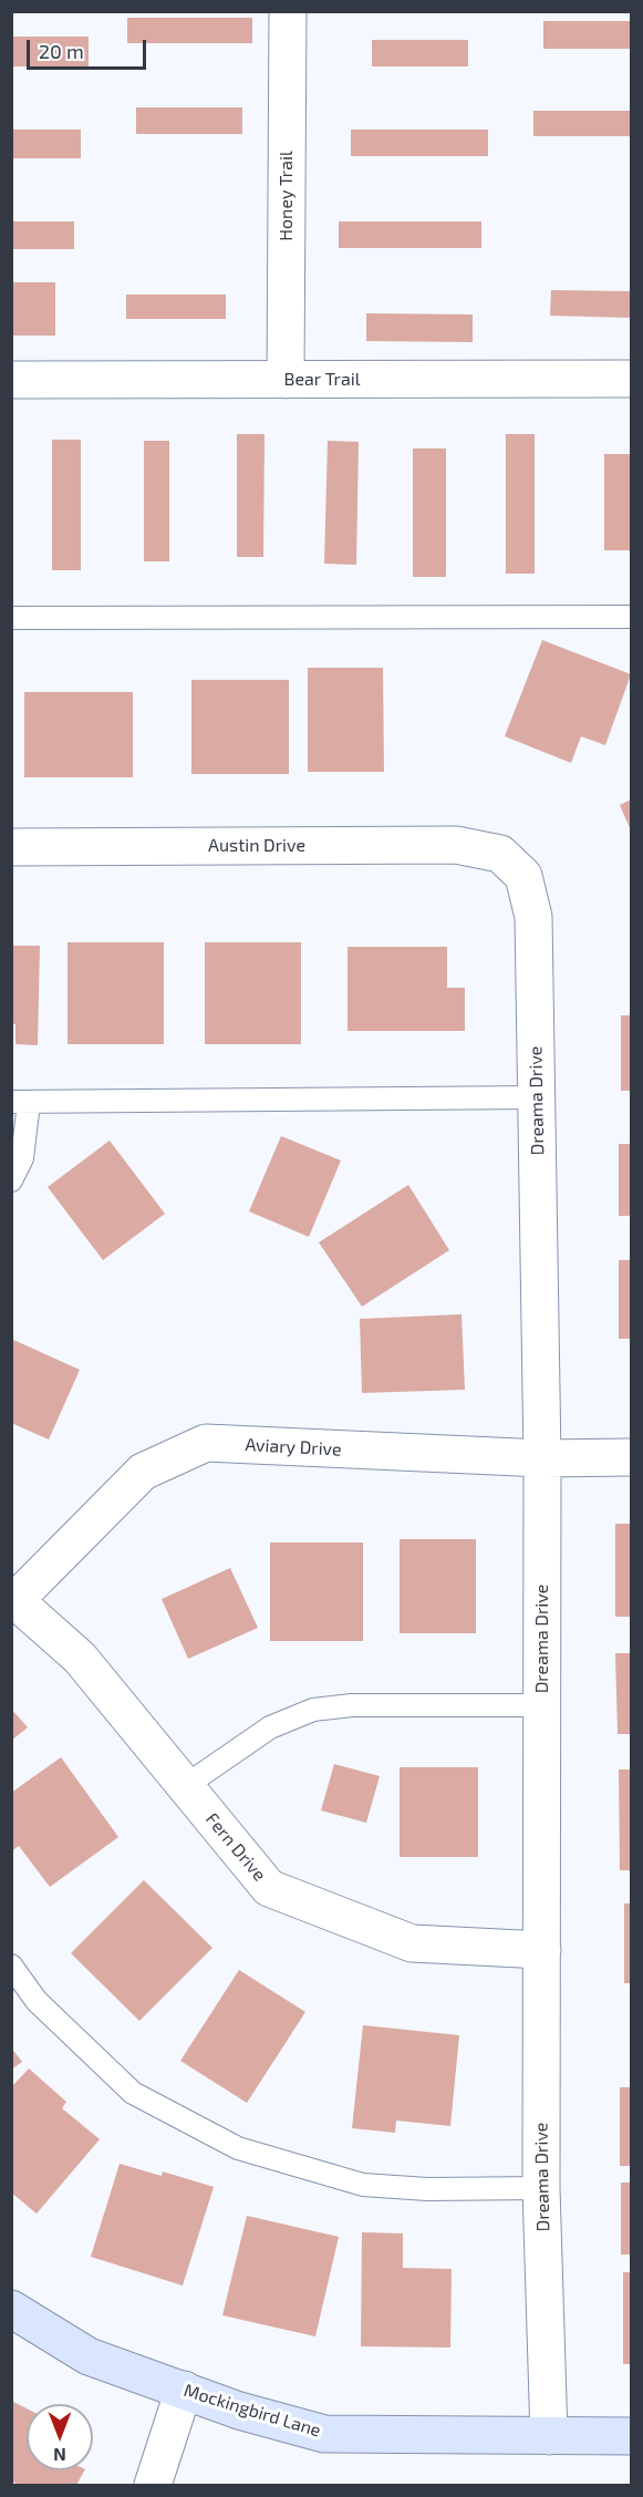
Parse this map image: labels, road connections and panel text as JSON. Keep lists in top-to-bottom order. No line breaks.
{"streets":{"street":["Honey Trail","Bear Trail","Austin Drive","Dreama Drive","Aviary Drive","Fern Drive","Mockingbird Lane"]},"crossings":[["Honey Trail","Bear Trail"],["Austin Drive","Dreama Drive"],["Dreama Drive","Aviary Drive"],["Dreama Drive","Fern Drive"],["Dreama Drive","Mockingbird Lane"],["Aviary Drive","Fern Drive"]],"scale_bar":"20 m","north":"bottom"}
